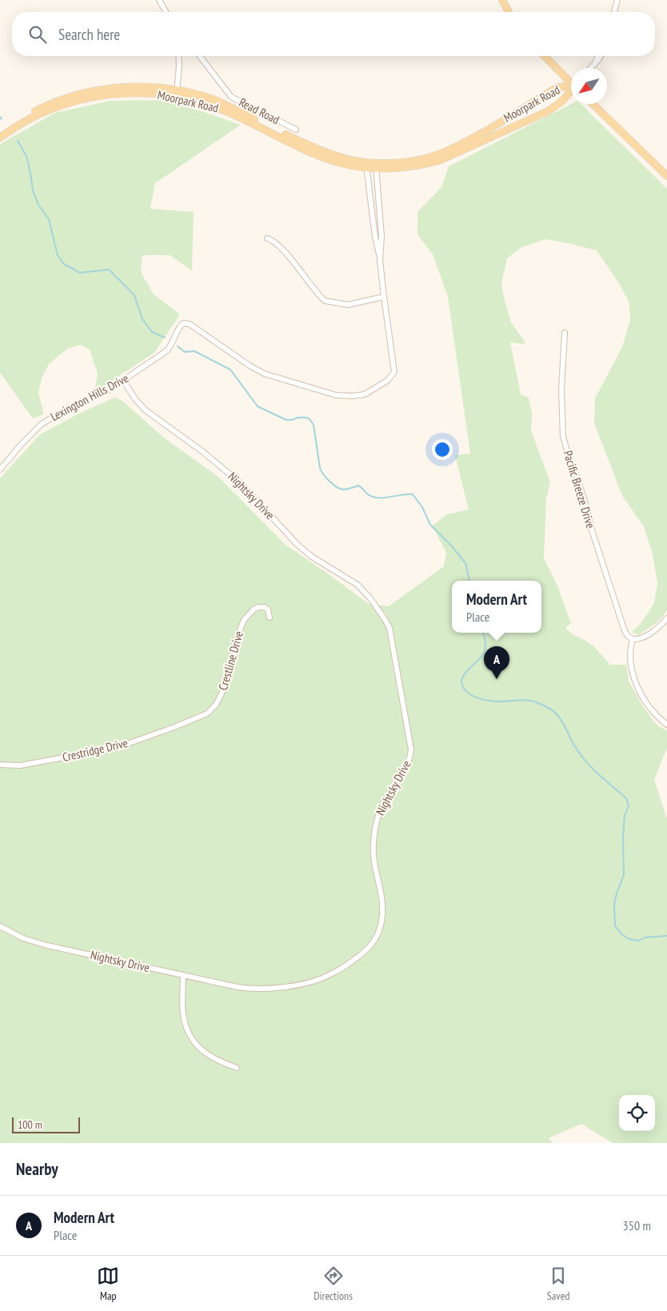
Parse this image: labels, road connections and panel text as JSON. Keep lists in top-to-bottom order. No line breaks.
{"streets":{"main road":["Moorpark Road"],"street":["Read Road","Lexington Hills Drive","Pacific Breeze Drive","Nightsky Drive","Crestline Drive","Crestridge Drive"]},"crossings":[["Moorpark Road","Lexington Hills Drive"],["Lexington Hills Drive","Nightsky Drive"],["Crestline Drive","Crestridge Drive"]],"scale_bar":"100 m","north":"bottom left","page":{"search":"Search here","popup":["Modern Art","Place"],"pins":"A","scale":"100 m","heading":"Nearby","list":[{"mark":"A","name":"Modern Art","note":"Place","value":"350 m"}],"nav":["Map","Directions","Saved"]}}
